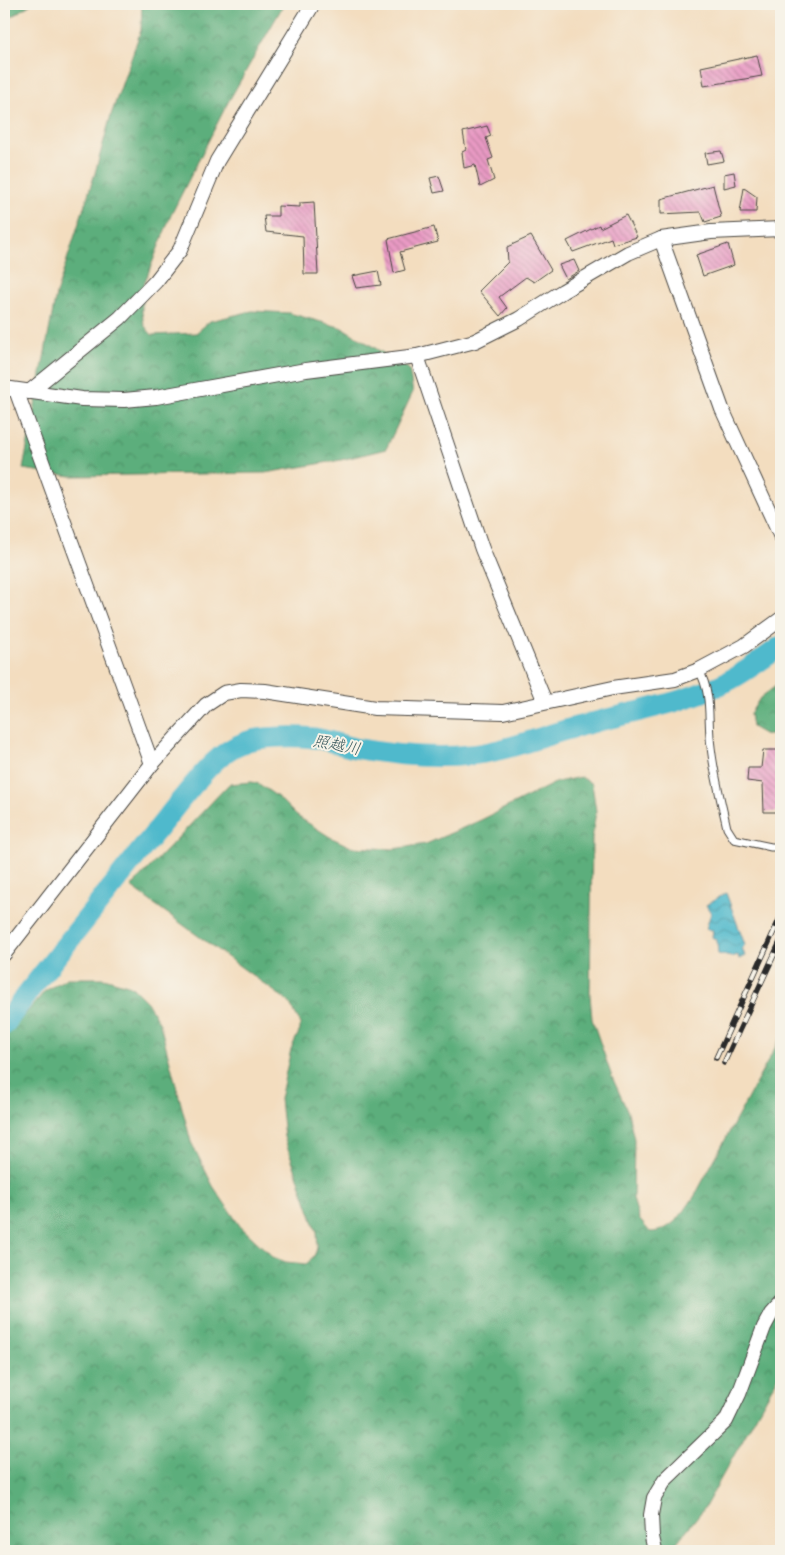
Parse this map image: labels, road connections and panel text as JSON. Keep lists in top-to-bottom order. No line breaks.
{"water":["照越川"]}
